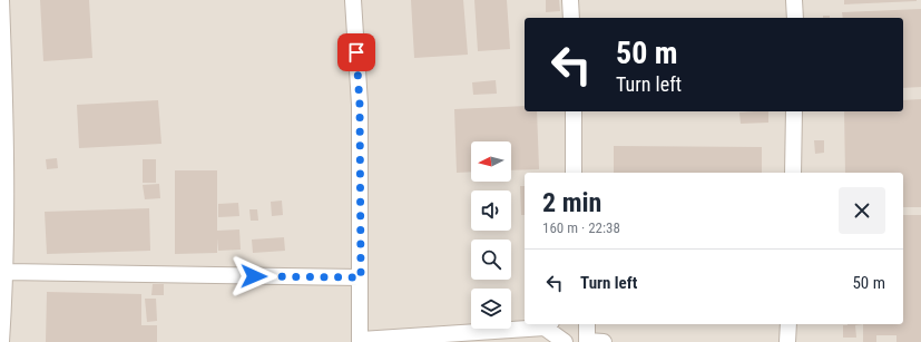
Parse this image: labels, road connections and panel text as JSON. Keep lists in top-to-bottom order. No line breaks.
{"north":"left","page":{"turn":["50 m","Turn left"],"heading":["2 min","160 m · 22:38"],"list":[{"name":"Turn left","value":"50 m"}]}}
